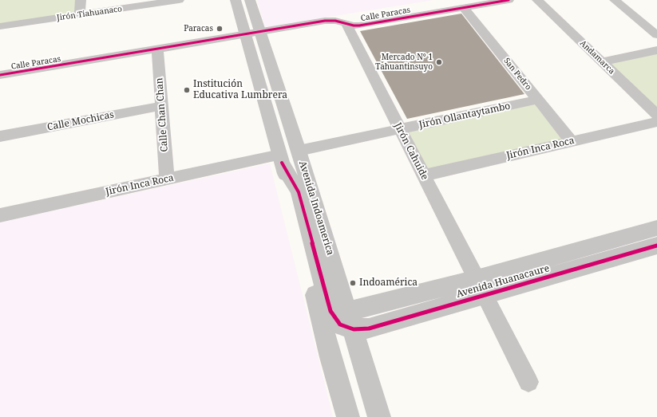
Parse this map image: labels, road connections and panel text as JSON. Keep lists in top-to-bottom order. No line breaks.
{"streets":{"street":["Jirón Tiahuanaco","Calle Paracas","Andamarca","San Pedro","Calle Chan Chan","Jirón Ollantaytambo","Calle Mochicas","Jirón Inca Roca","Jirón Cahuide","Avenida Indoamerica","Avenida Huanacaure"]},"crossings":[["Calle Paracas","San Pedro"],["Calle Paracas","Calle Chan Chan"],["Calle Paracas","Jirón Cahuide"],["Calle Paracas","Avenida Indoamerica"],["San Pedro","Jirón Ollantaytambo"],["San Pedro","Jirón Inca Roca"],["Calle Chan Chan","Calle Mochicas"],["Calle Chan Chan","Jirón Inca Roca"],["Jirón Ollantaytambo","Jirón Cahuide"],["Jirón Ollantaytambo","Avenida Indoamerica"],["Jirón Inca Roca","Jirón Cahuide"],["Jirón Inca Roca","Avenida Indoamerica"],["Jirón Cahuide","Avenida Huanacaure"],["Avenida Indoamerica","Avenida Huanacaure"]],"places":["Paracas","Mercado N° 1 Tahuantinsuyo","Institución Educativa Lumbrera","Indoamérica"]}
